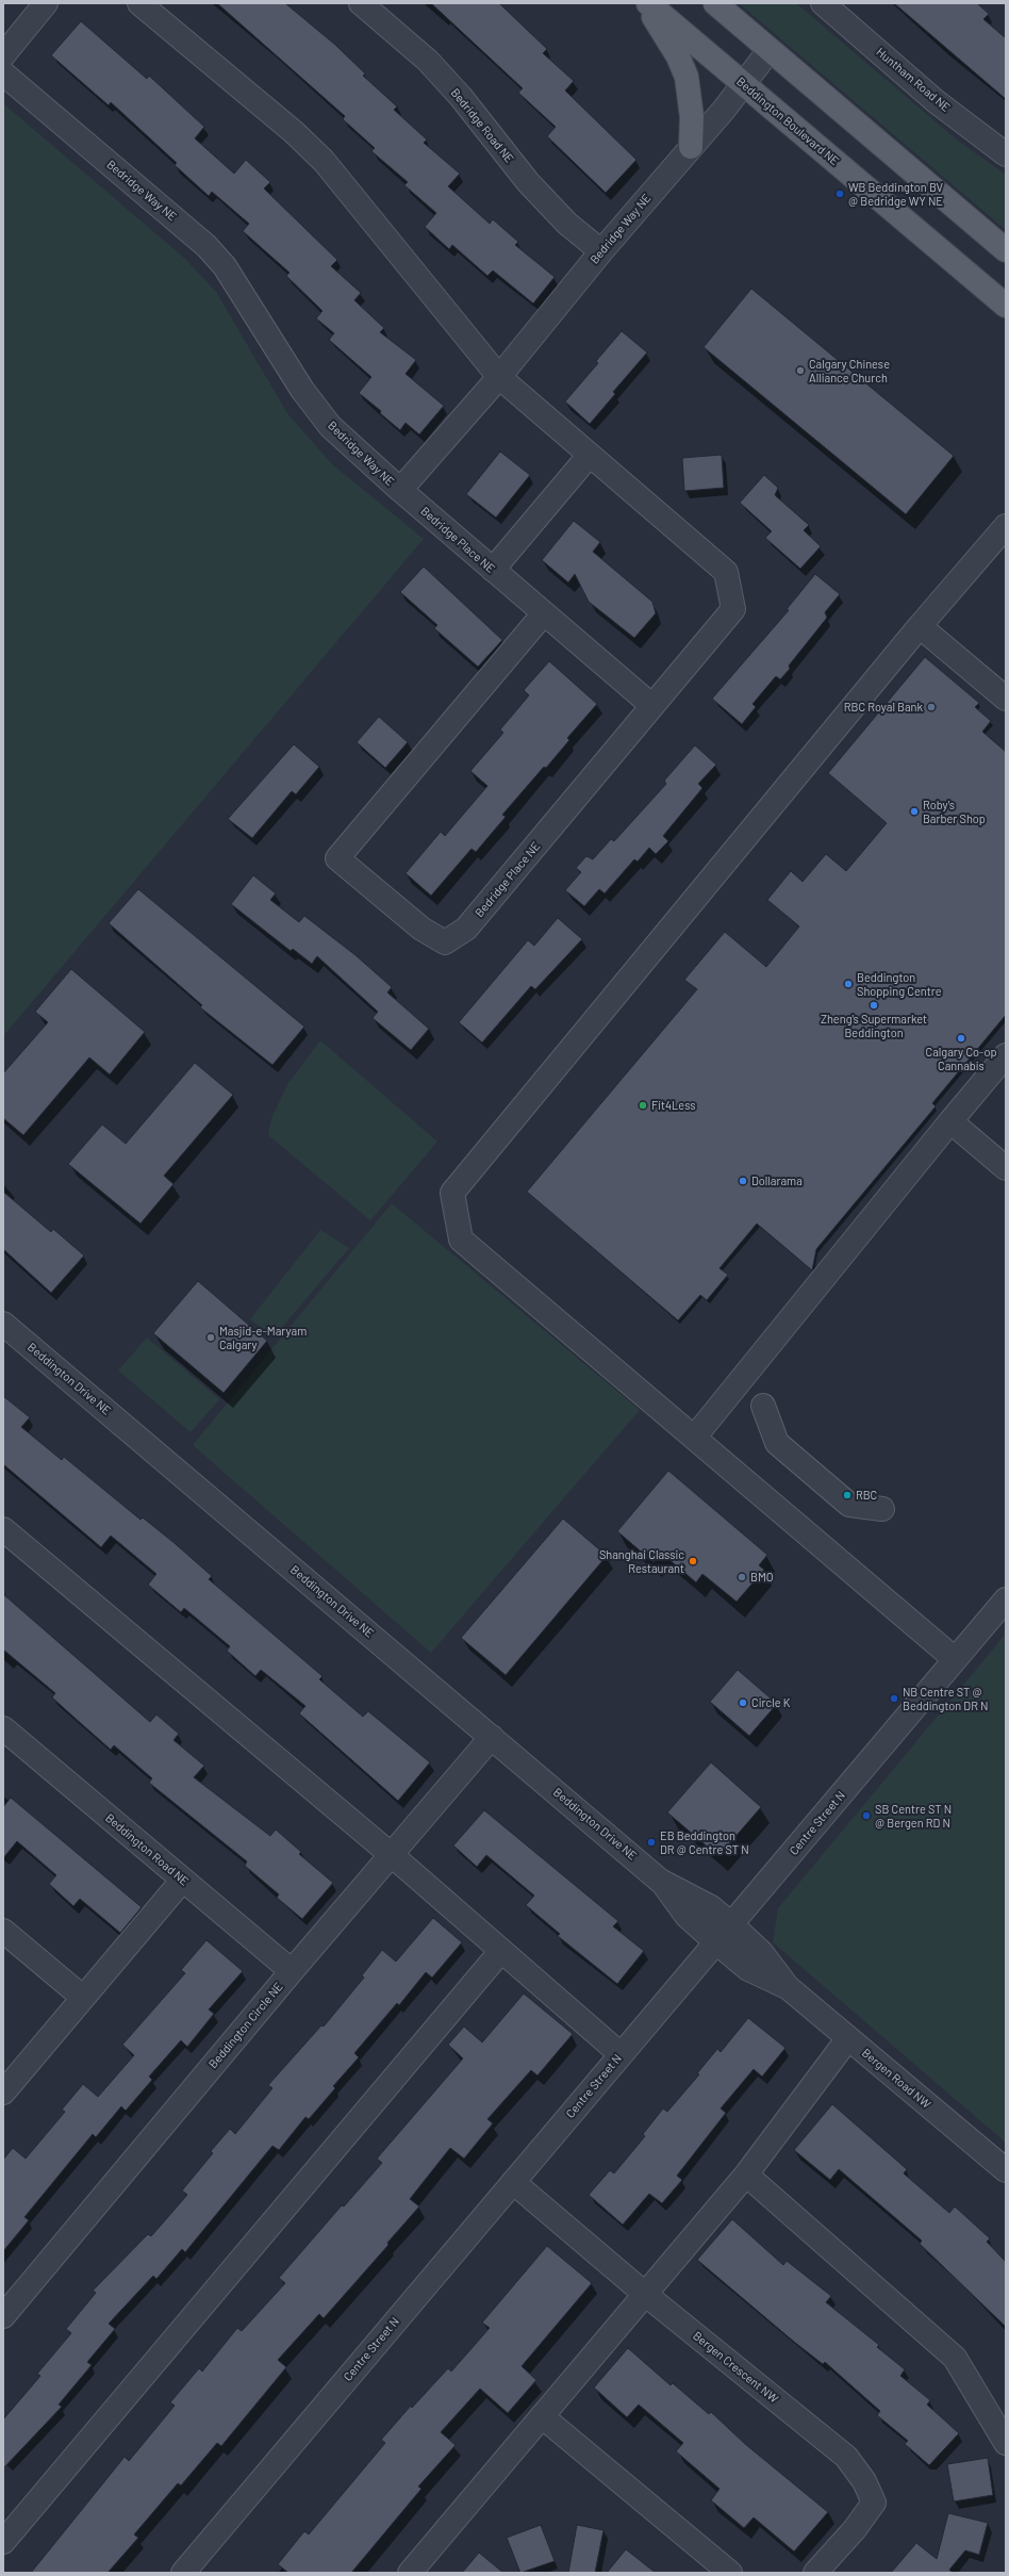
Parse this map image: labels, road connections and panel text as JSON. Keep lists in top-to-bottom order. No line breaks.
{"streets":{"main road":["Beddington Boulevard NE"],"street":["Huntham Road NE","Bedridge Road NE","Bedridge Way NE","Bedridge Place NE","Beddington Drive NE","Centre Street N","Beddington Road NE","Beddington Circle NE","Bergen Road NW","Bergen Crescent NW"]},"crossings":[["Beddington Boulevard NE","Bedridge Way NE"],["Bedridge Road NE","Bedridge Way NE"],["Bedridge Way NE","Bedridge Place NE"],["Beddington Drive NE","Centre Street N"],["Beddington Drive NE","Beddington Circle NE"],["Beddington Drive NE","Bergen Road NW"],["Centre Street N","Bergen Road NW"],["Centre Street N","Bergen Crescent NW"],["Beddington Road NE","Beddington Circle NE"]],"places":["WB Beddington BV @ Bedridge WY NE","Calgary Chinese Alliance Church","RBC Royal Bank","Roby's Barber Shop","Beddington Shopping Centre","Zheng's Supermarket Beddington","Calgary Co-op Cannabis","Fit4Less","Dollarama","Masjid-e-Maryam Calgary","RBC","Shanghai Classic Restaurant","BMO","NB Centre ST @ Beddington DR N","Circle K","SB Centre ST N @ Bergen RD N","EB Beddington DR @ Centre ST N"]}
